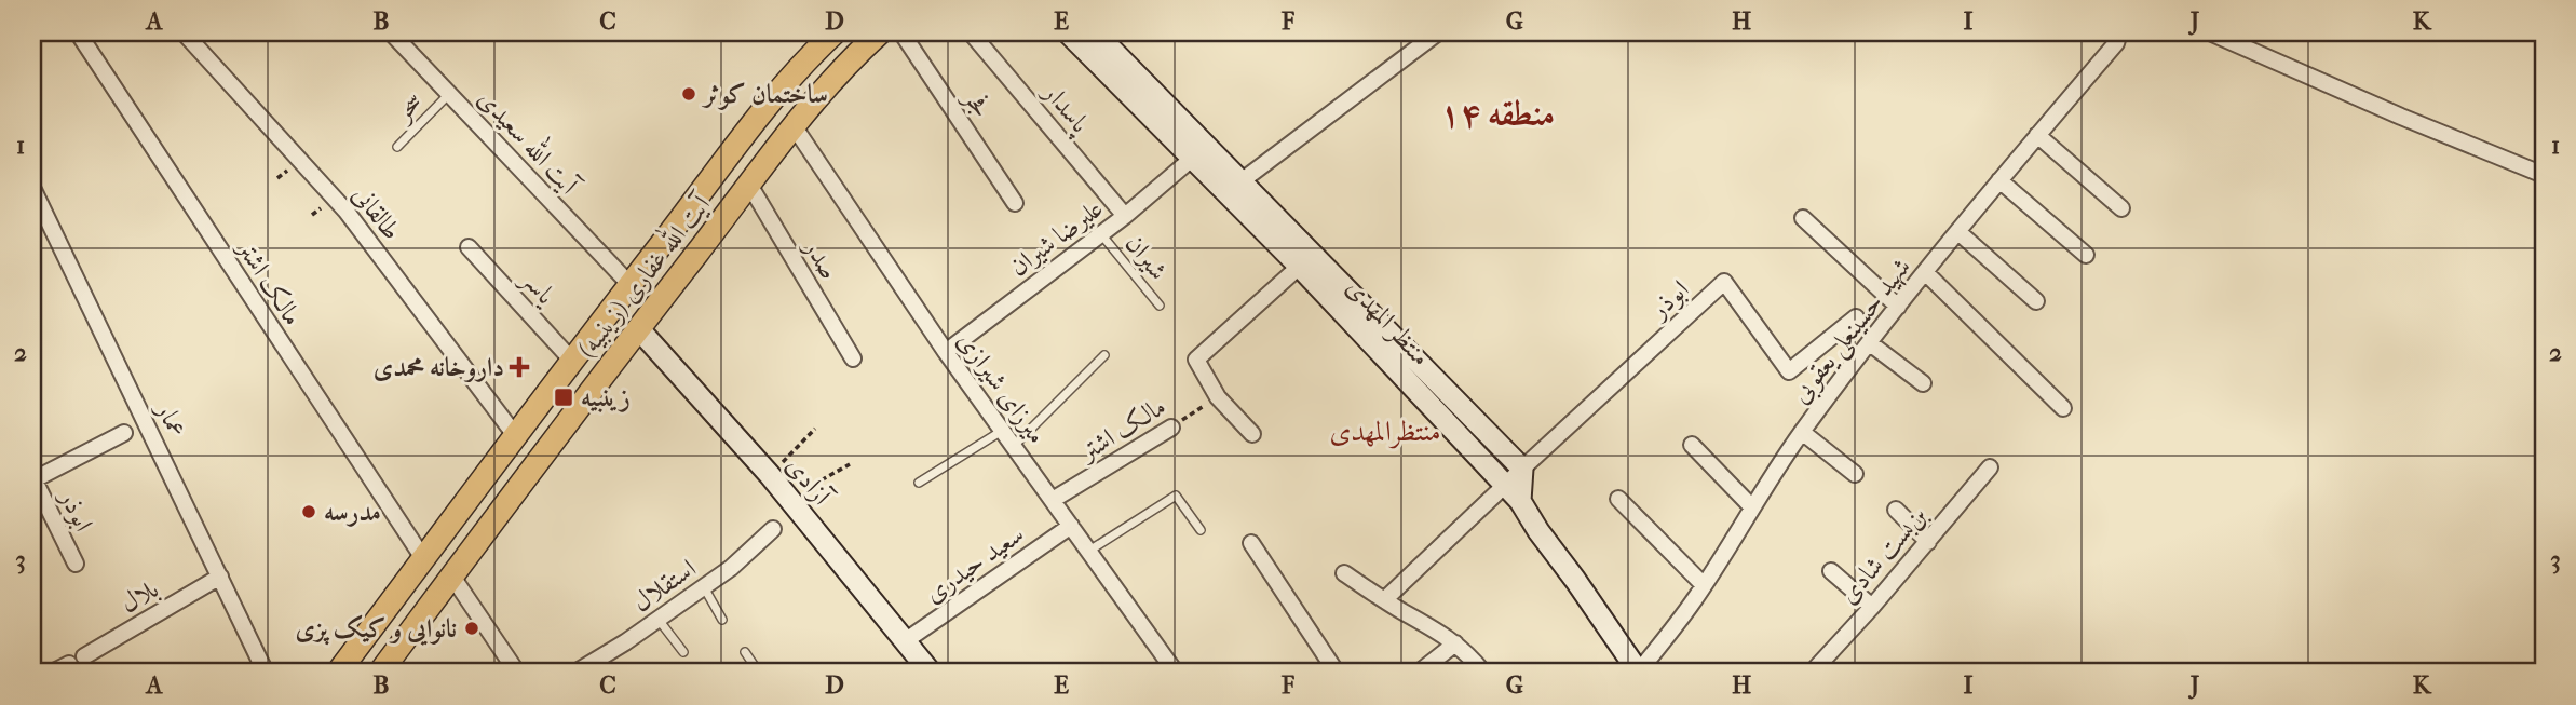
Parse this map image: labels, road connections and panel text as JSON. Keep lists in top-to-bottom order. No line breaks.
{"streets":{"main road":["آیت الله غفاری (زینبیه)"],"street":["فجر","پاسدار","آیت الله سعیدی","طالقانی","علیرضا شیران","صدر","مالک اشتر","یاسر","ابوذر","منتظر المهدی","شهید حسینعلی یعقوبی","میرزای شیرازی","عمار","آزادی","بن‌بست شادی","سعید حیدری","استقلال","بلال"],"lane":["سحر","شیران"]},"crossings":[["سحر","آیت الله سعیدی"],["پاسدار","علیرضا شیران"],["آیت الله سعیدی","آیت الله غفاری (زینبیه)"],["طالقانی","آیت الله غفاری (زینبیه)"],["علیرضا شیران","شیران"],["علیرضا شیران","منتظر المهدی"],["علیرضا شیران","میرزای شیرازی"],["صدر","آیت الله غفاری (زینبیه)"],["آیت الله غفاری (زینبیه)","مالک اشتر"],["آیت الله غفاری (زینبیه)","یاسر"],["آیت الله غفاری (زینبیه)","میرزای شیرازی"],["آیت الله غفاری (زینبیه)","آزادی"],["مالک اشتر","میرزای شیرازی"],["ابوذر","منتظر المهدی"],["منتظر المهدی","شهید حسینعلی یعقوبی"],["میرزای شیرازی","سعید حیدری"],["عمار","بلال"],["آزادی","سعید حیدری"]],"districts":["منطقه ۱۴","منتظرالمهدی"],"places":{"other":["ساختمان کوثر","مدرسه","نانوایی و کیک پزی"],"health":["داروخانه محمدی"],"transit":["زینبیه"]},"grid":{"columns":["A","B","C","D","E","F","G","H","I","J","K"],"rows":["1","2","3"]}}
